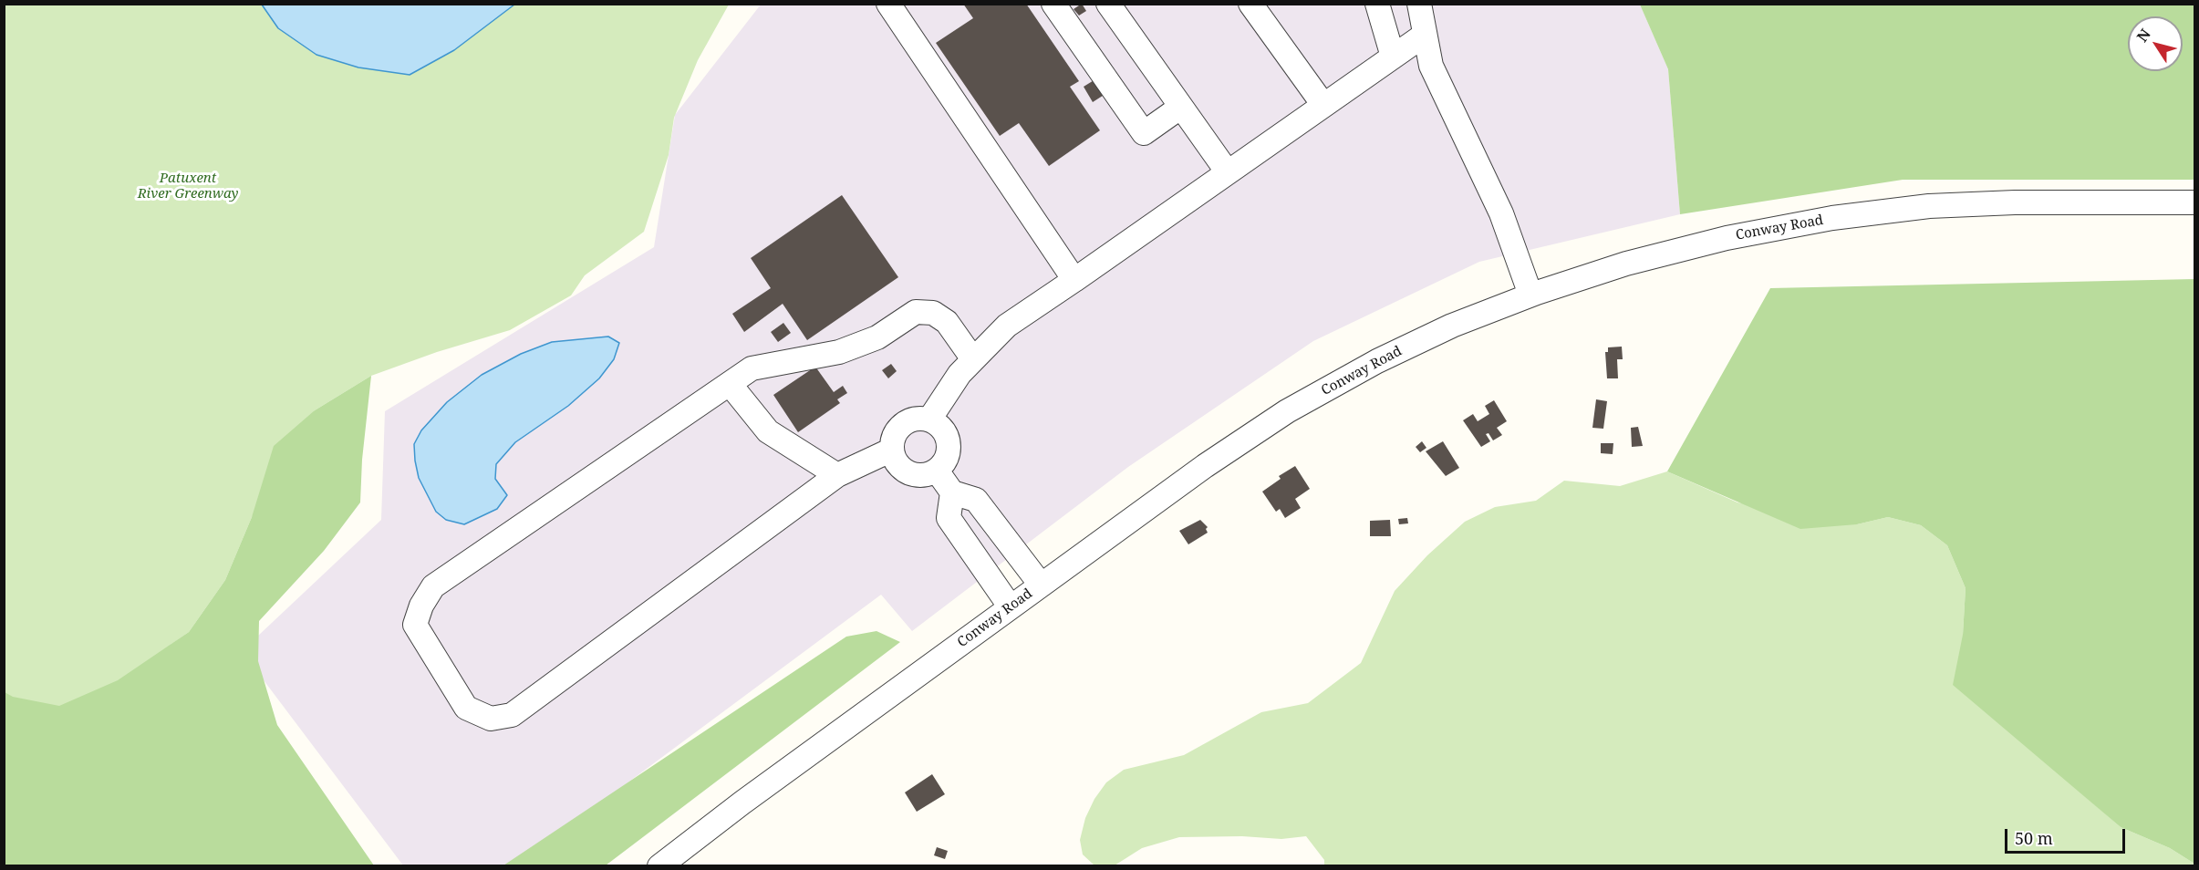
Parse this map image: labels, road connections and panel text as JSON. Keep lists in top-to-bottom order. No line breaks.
{"streets":{"street":["Conway Road"]},"parks":["Patuxent River Greenway"],"scale_bar":"50 m","north":"top left"}
